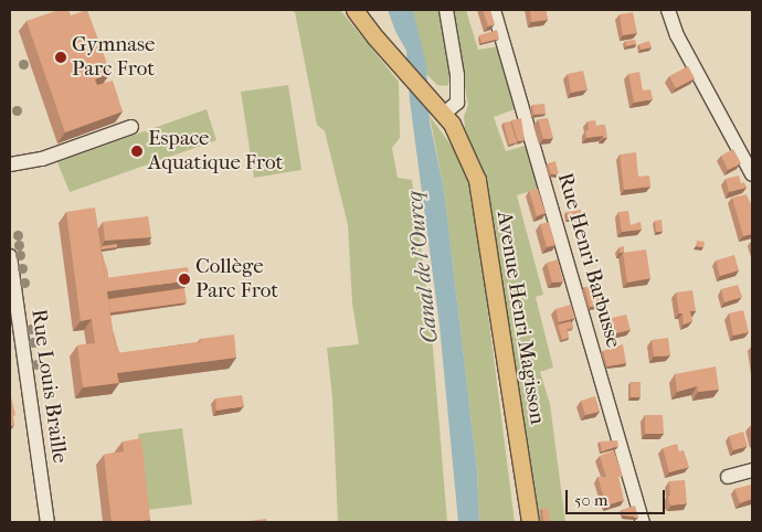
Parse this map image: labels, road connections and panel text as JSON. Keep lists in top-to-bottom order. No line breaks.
{"streets":{"main road":["Avenue Henri Magisson"],"street":["Rue Henri Barbusse","Rue Louis Braille"]},"water":["Canal de l'Ourcq"],"places":["Gymnase Parc Frot","Espace Aquatique Frot","Collège Parc Frot"],"scale_bar":"50 m"}
